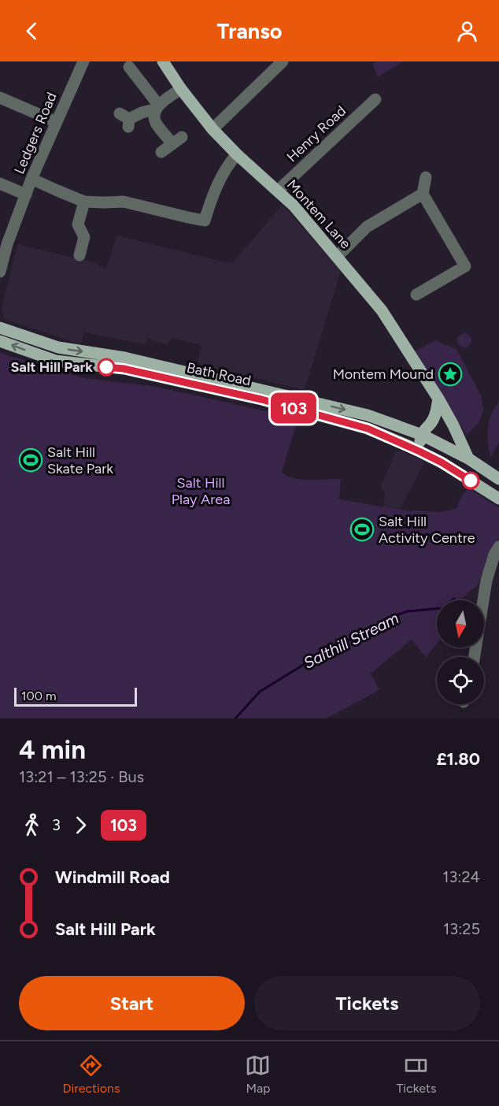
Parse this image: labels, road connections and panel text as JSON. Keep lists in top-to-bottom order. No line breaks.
{"streets":{"main road":["Montem Lane","Bath Road"],"street":["Ledgers Road","Henry Road"]},"crossings":[["Henry Road","Montem Lane"],["Montem Lane","Bath Road"]],"water":["Salthill Stream"],"parks":["Salt Hill Play Area"],"places":{"other":["Salt Hill Park"],"place":["Montem Mound"],"sports":["Salt Hill Skate Park","Salt Hill Activity Centre"]},"lines":["bus line 103"],"scale_bar":"100 m","north":"bottom","page":{"header":"Transo","on_map":"103","scale":"100 m","heading":["4 min","13:21 – 13:25 · Bus","£1.80"],"legs":["3","103"],"list":[{"name":"Windmill Road","value":"13:24"},{"name":"Salt Hill Park","value":"13:25"}],"buttons":["Start","Tickets"],"tabs":["Directions","Map","Tickets"]}}
